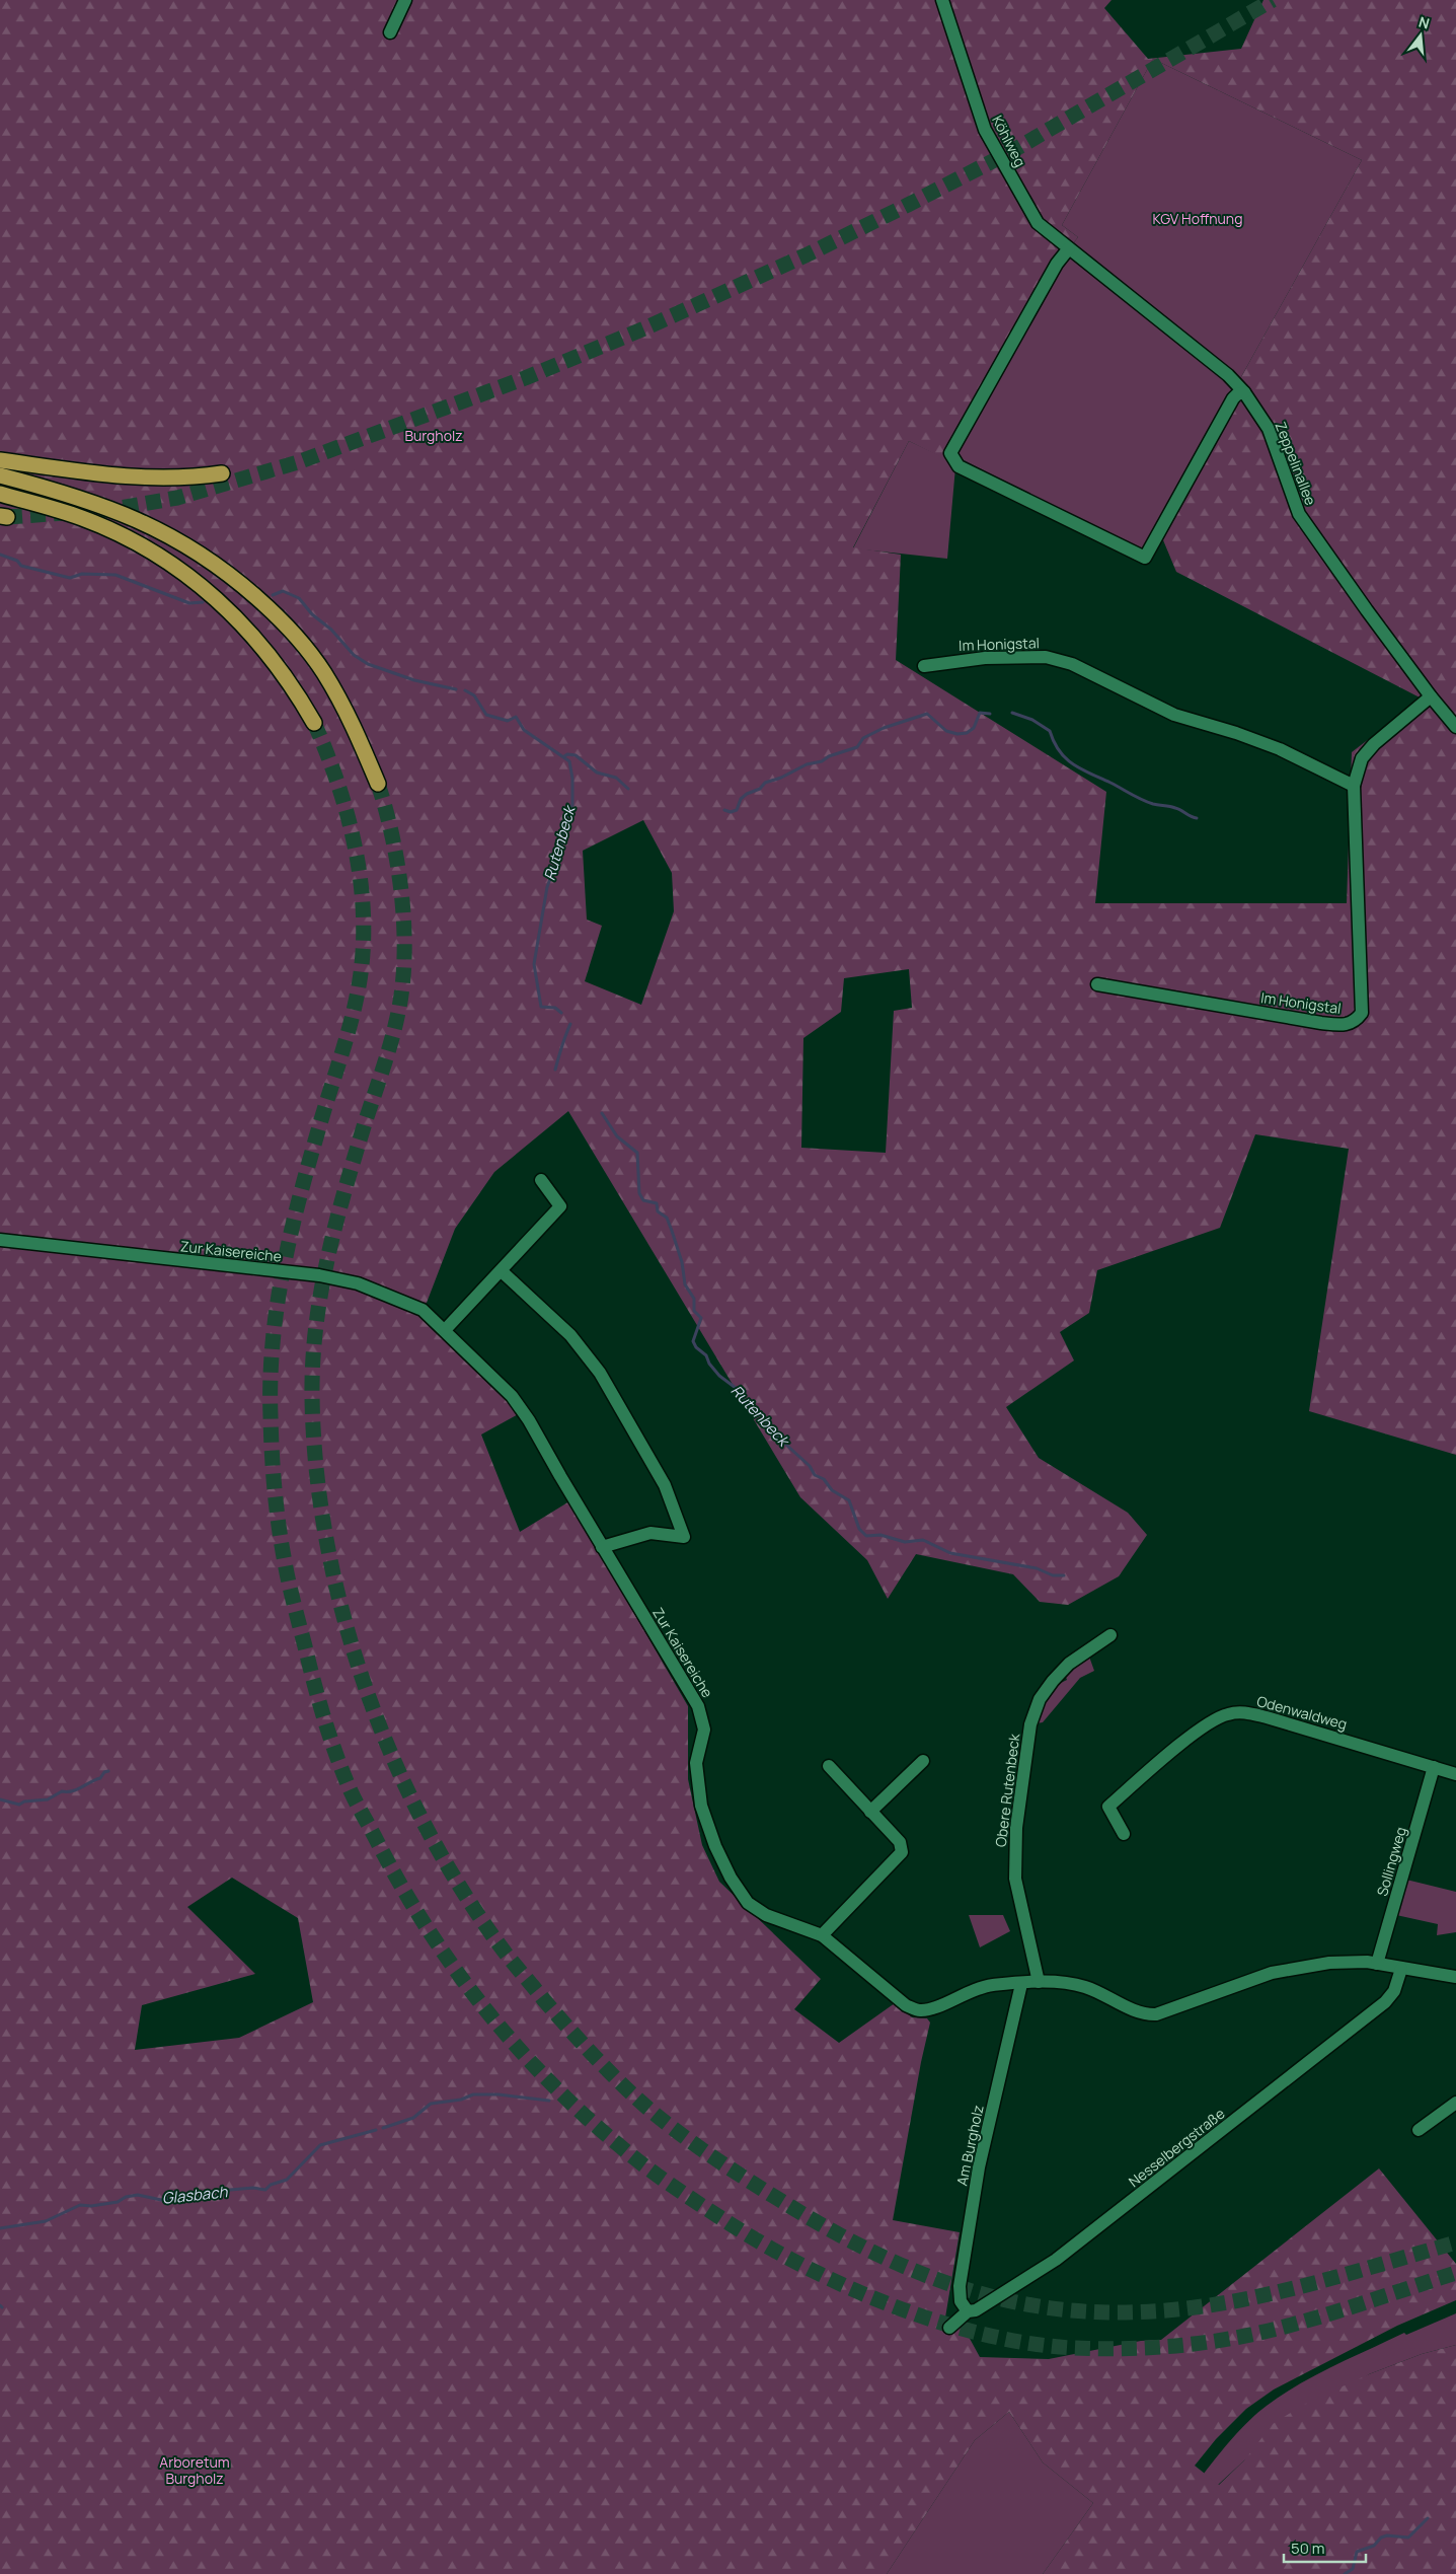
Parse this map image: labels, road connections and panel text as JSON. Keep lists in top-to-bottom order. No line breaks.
{"streets":{"street":["Köhlweg","Zeppelinallee","Im Honigstal","Zur Kaisereiche","Odenwaldweg","Obere Rutenbeck","Sollingweg","Am Burgholz","Nesselbergstraße"]},"crossings":[["Köhlweg","Zeppelinallee"],["Zeppelinallee","Im Honigstal"],["Zur Kaisereiche","Am Burgholz"],["Odenwaldweg","Sollingweg"],["Am Burgholz","Nesselbergstraße"]],"water":["Rutenbeck","Glasbach"],"parks":["KGV Hoffnung","Burgholz","Arboretum Burgholz"],"scale_bar":"50 m","north":"top"}
